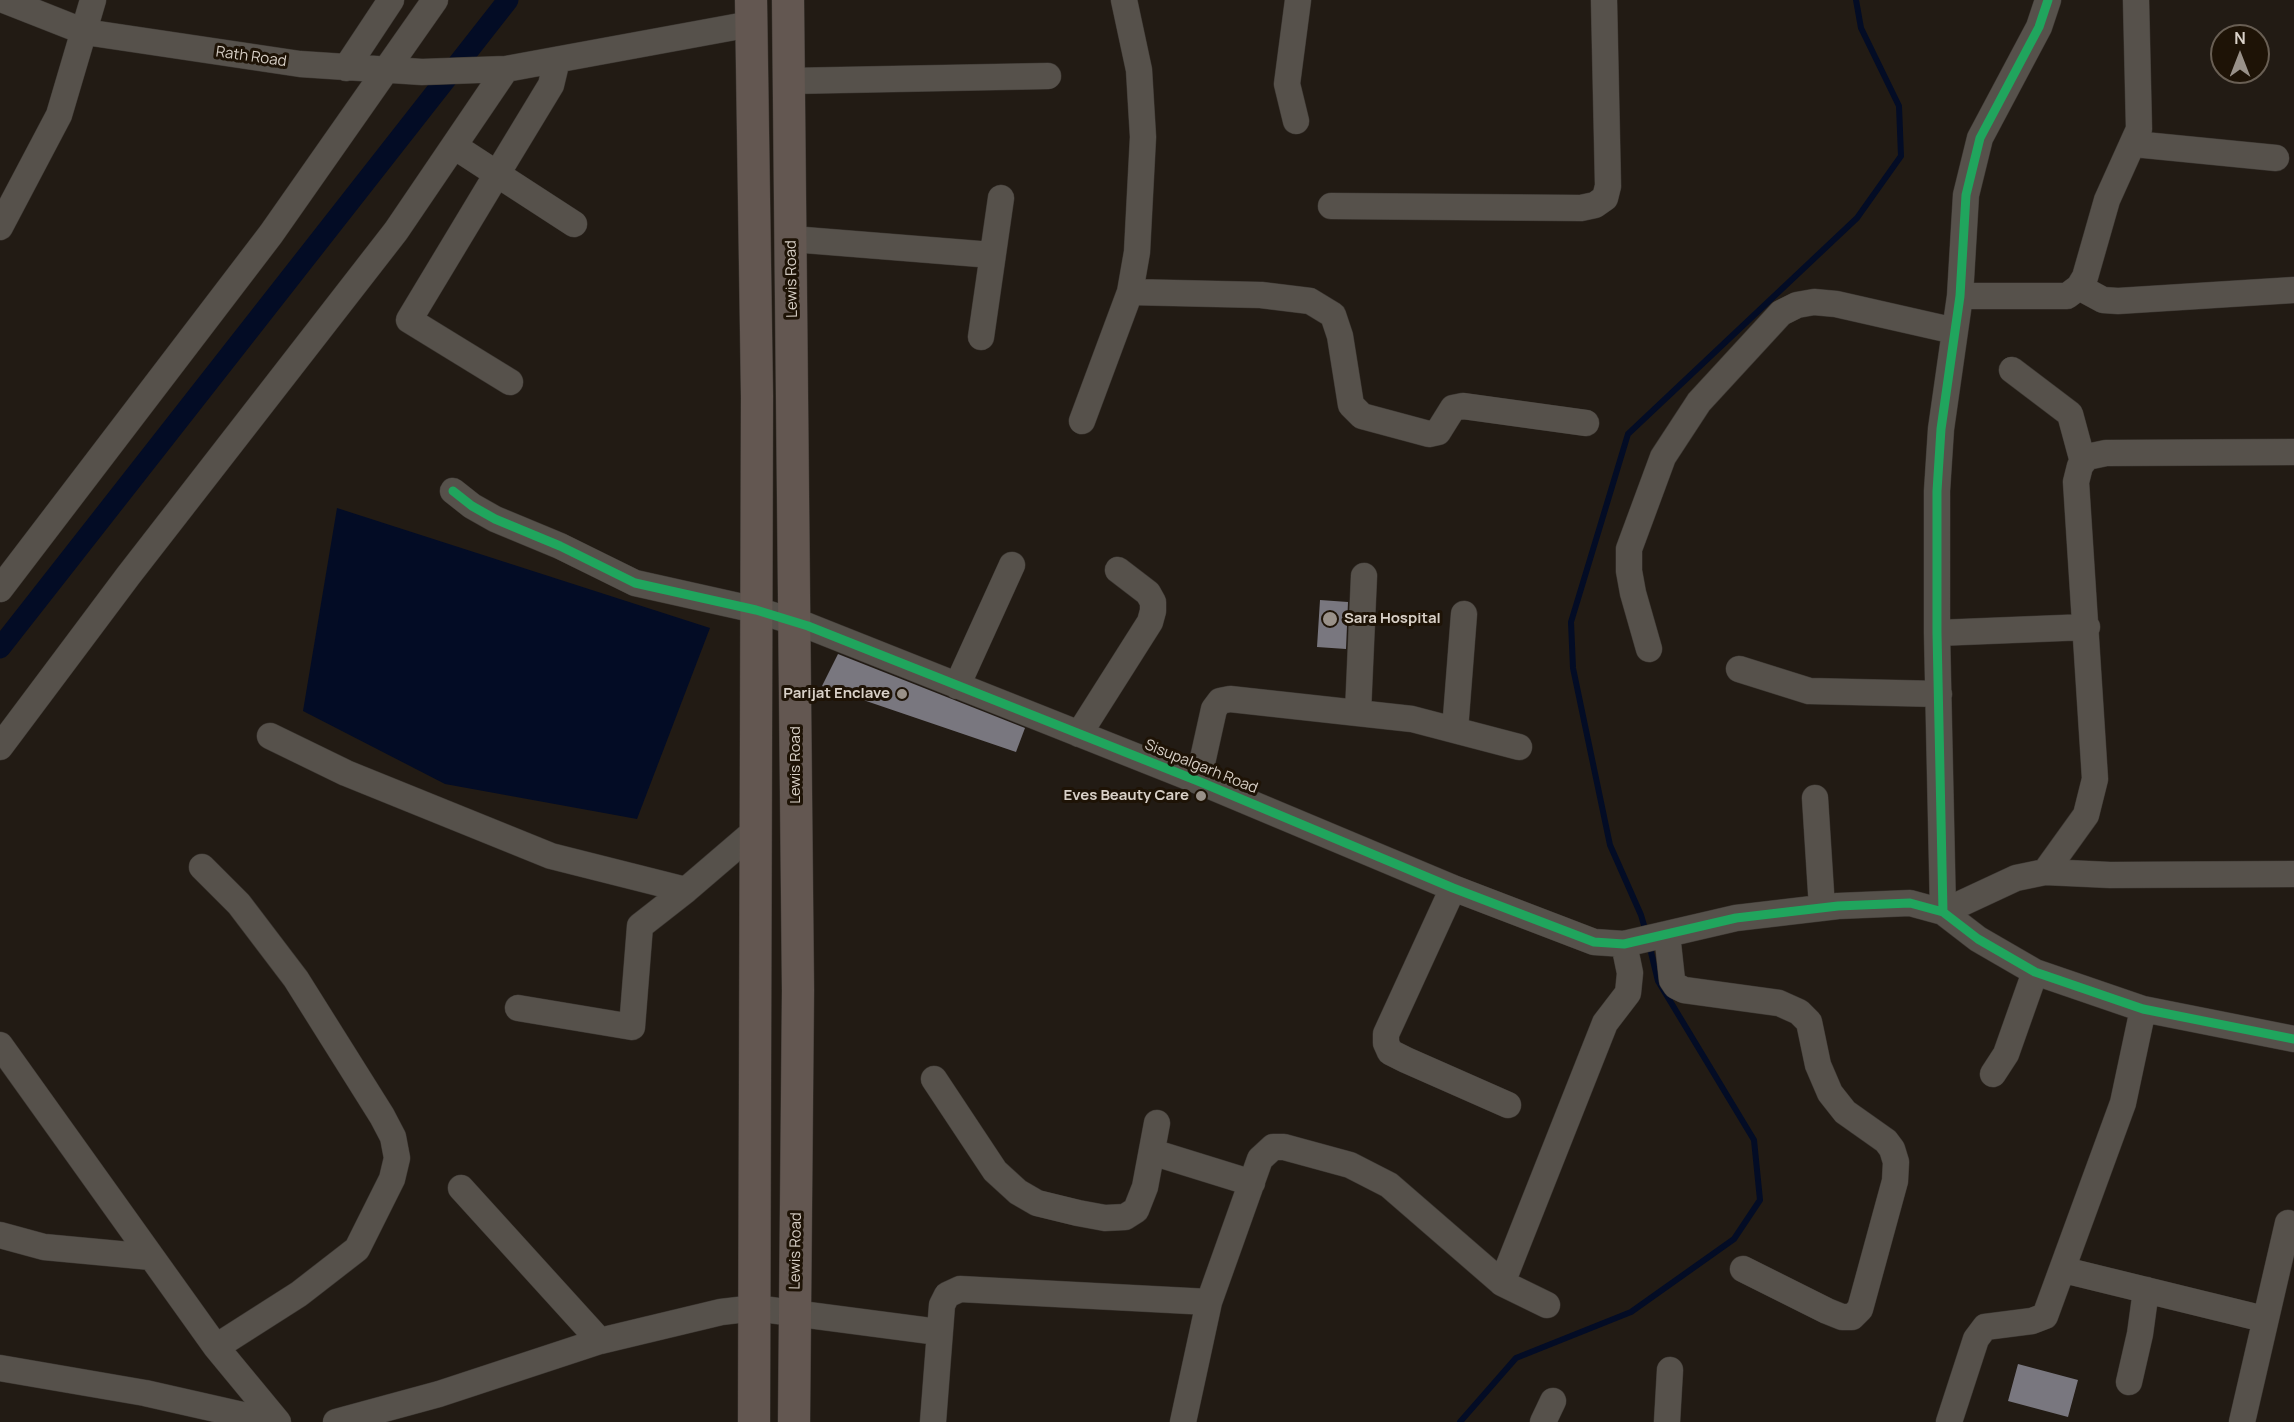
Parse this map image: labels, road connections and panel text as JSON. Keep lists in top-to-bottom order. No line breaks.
{"streets":{"main road":["Lewis Road"],"street":["Rath Road","Sisupalgarh Road"]},"crossings":[["Lewis Road","Sisupalgarh Road"]],"places":["Sara Hospital","Parijat Enclave","Eves Beauty Care"],"north":"top"}
